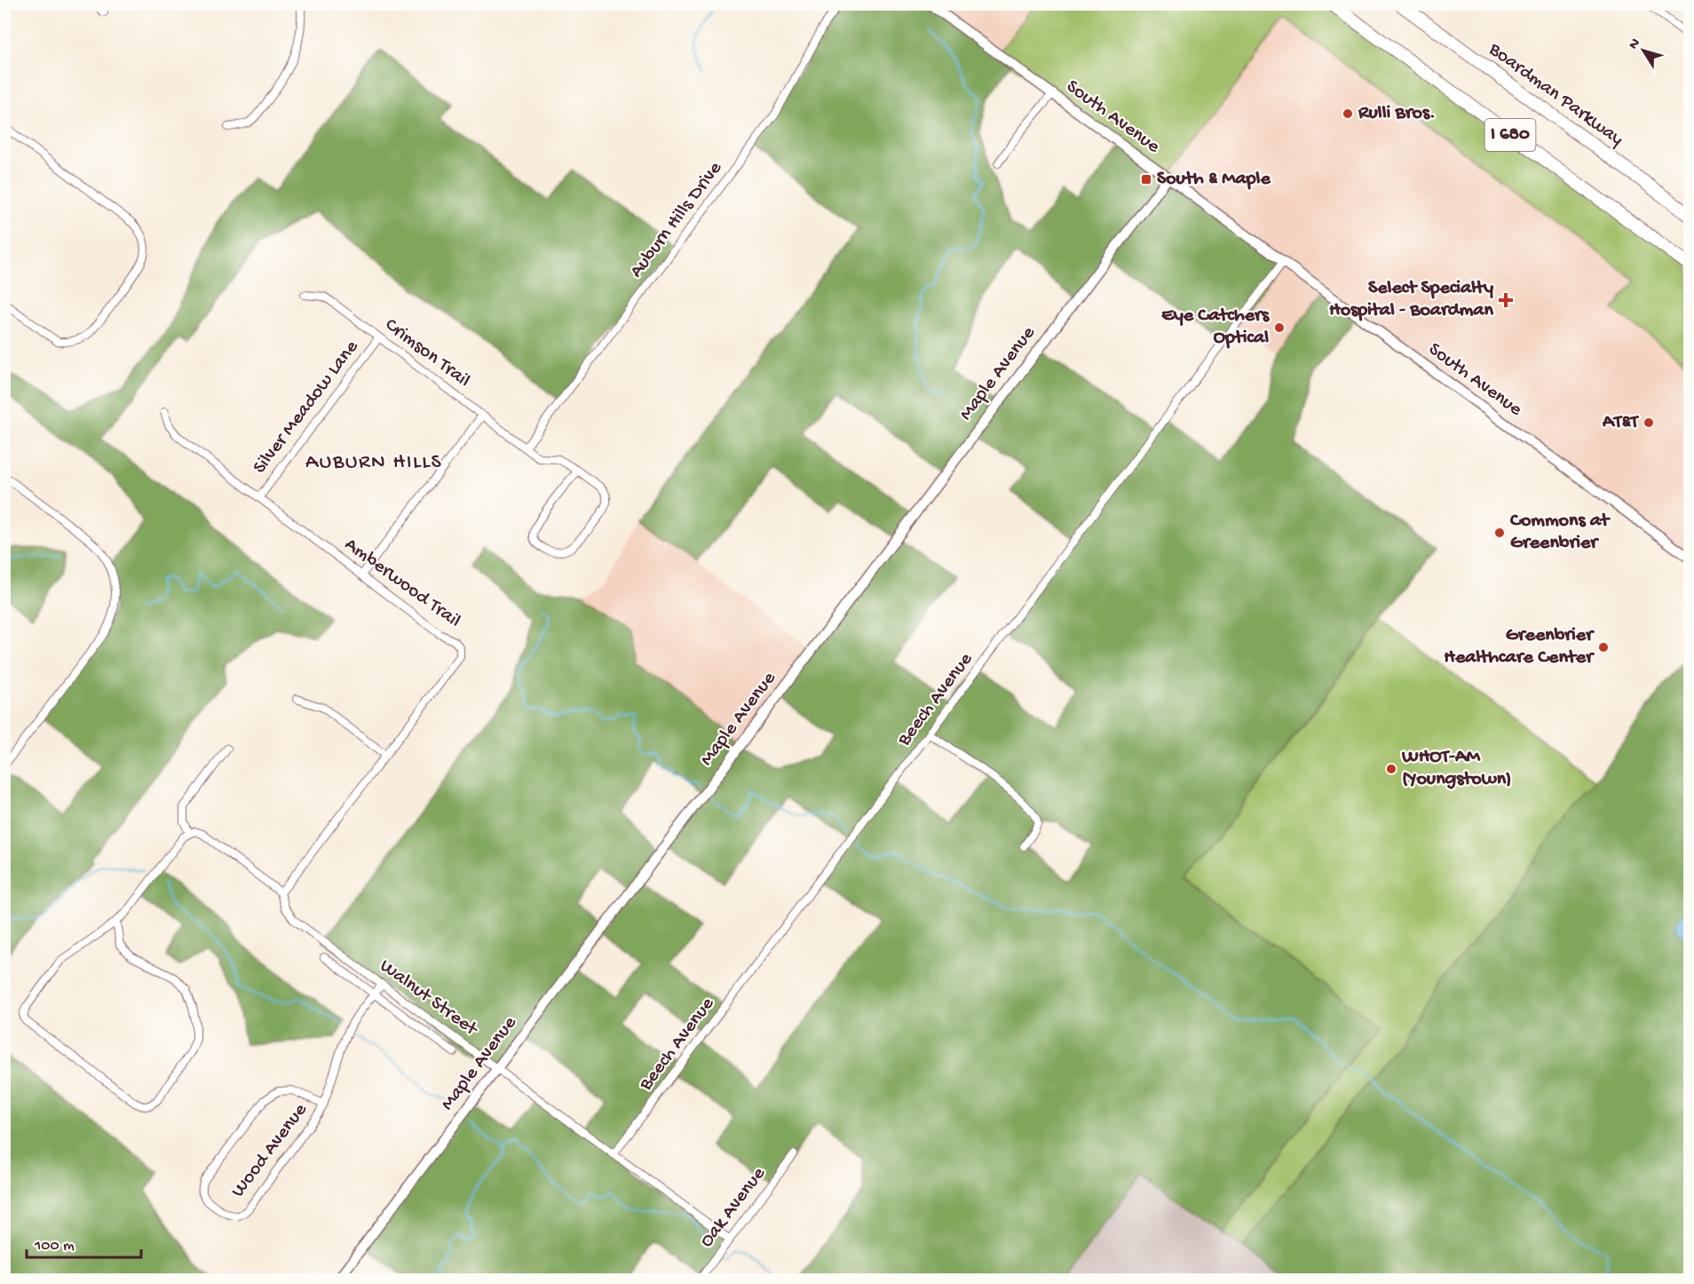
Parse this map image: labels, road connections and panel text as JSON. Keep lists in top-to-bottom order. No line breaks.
{"streets":{"highway":["Boardman Parkway","I 680"],"street":["South Avenue","Auburn Hills Drive","Crimson Trail","Maple Avenue","Silver Meadow Lane","Amberwood Trail","Beech Avenue","Walnut Street","Wood Avenue","Oak Avenue"]},"crossings":[["South Avenue","Maple Avenue"],["South Avenue","Beech Avenue"],["Auburn Hills Drive","Crimson Trail"],["Crimson Trail","Silver Meadow Lane"],["Maple Avenue","Walnut Street"],["Silver Meadow Lane","Amberwood Trail"],["Amberwood Trail","Walnut Street"],["Beech Avenue","Walnut Street"],["Walnut Street","Wood Avenue"],["Walnut Street","Oak Avenue"]],"districts":["AUBURN HILLS"],"places":{"other":["Rulli Bros.","Eye Catchers Optical","AT&T","Commons at Greenbrier","Greenbrier Healthcare Center","WHOT-AM (Youngstown)"],"transit":["South & Maple"],"health":["Select Specialty Hospital - Boardman"]},"scale_bar":"100 m","north":"top left"}
